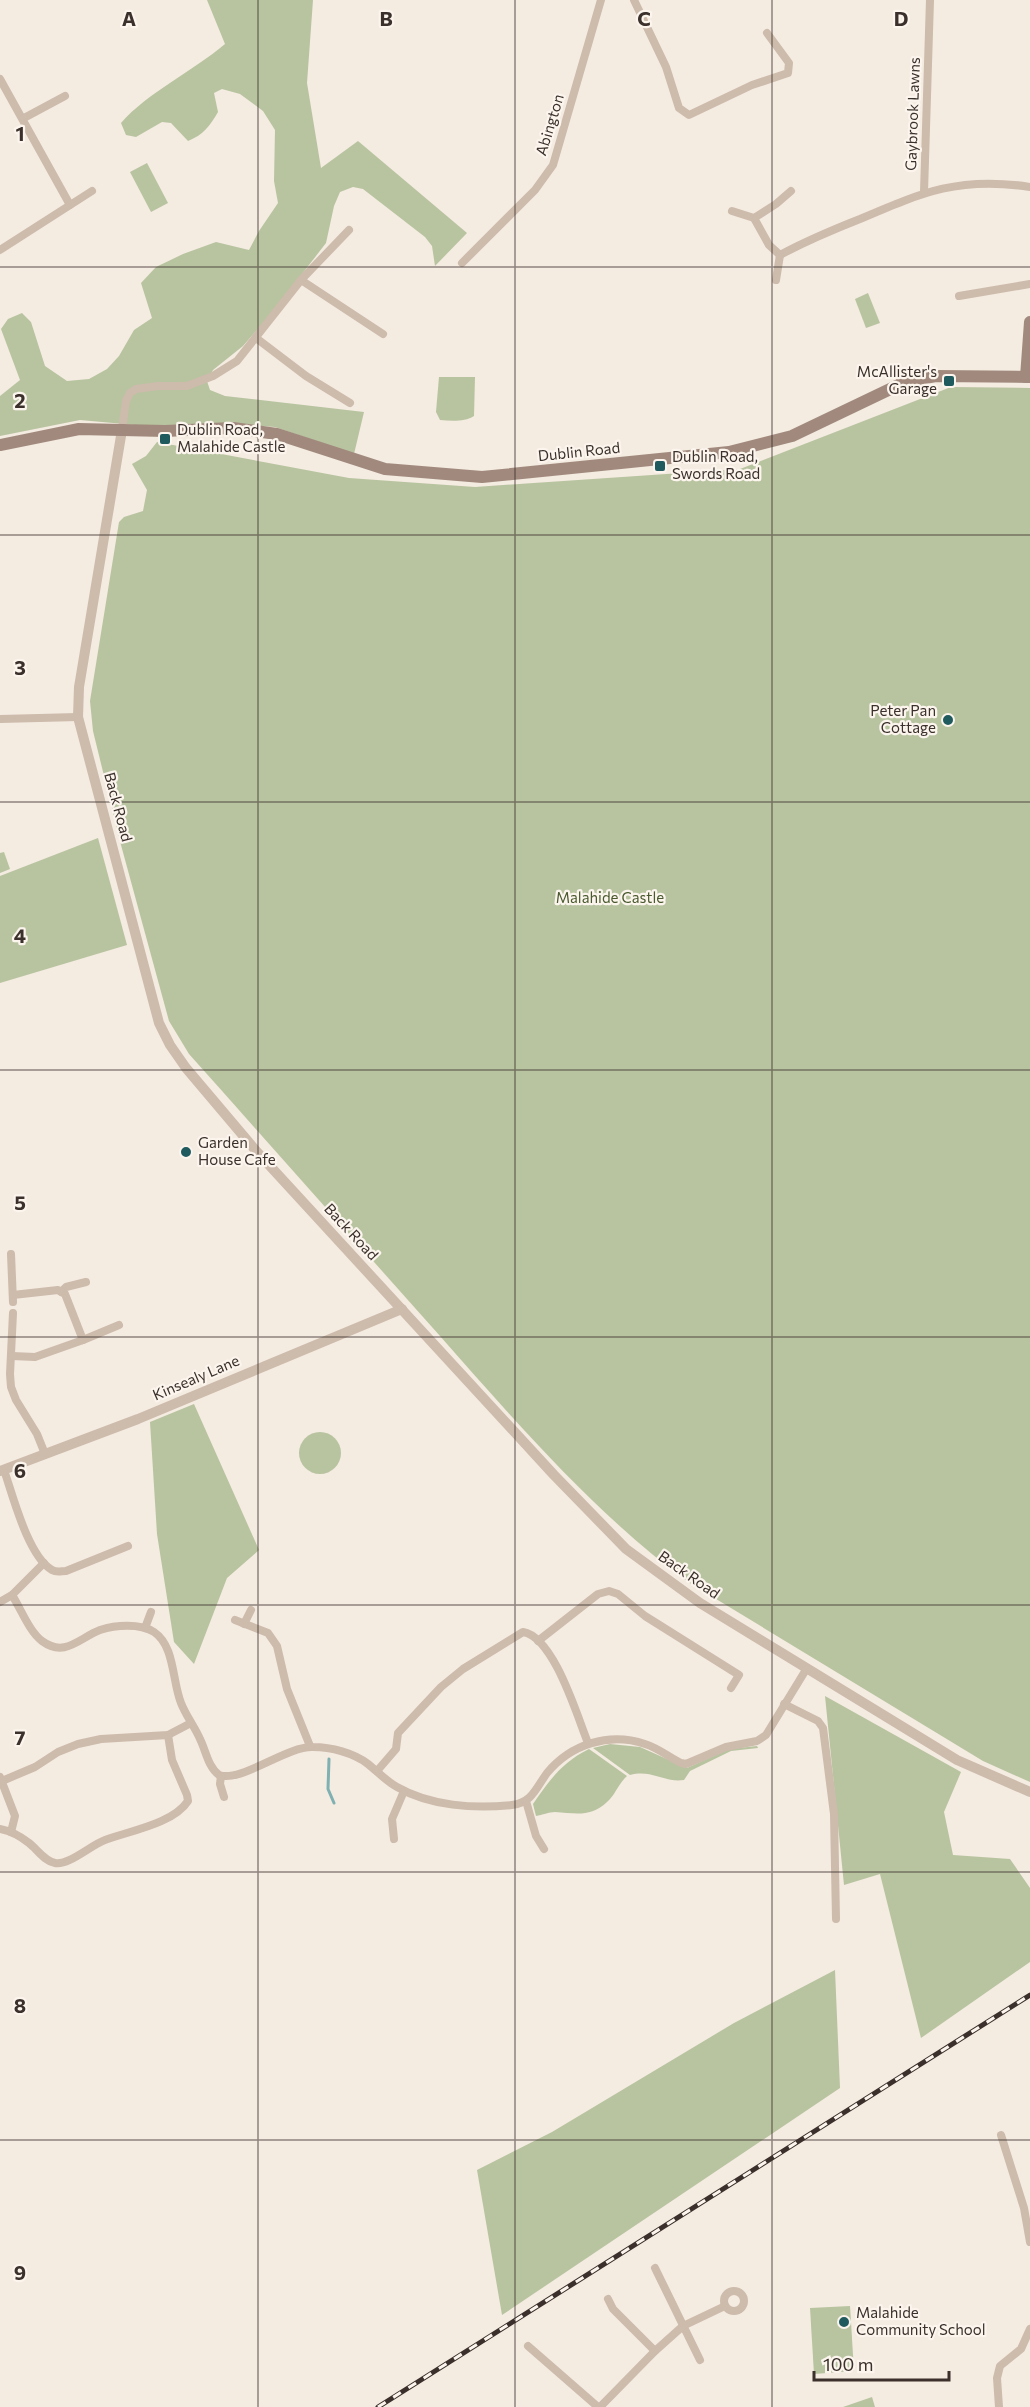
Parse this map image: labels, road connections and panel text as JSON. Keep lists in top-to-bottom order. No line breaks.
{"streets":{"main road":["Dublin Road"],"street":["Gaybrook Lawns","Abington","Back Road","Kinsealy Lane"]},"crossings":[["Dublin Road","Back Road"],["Back Road","Kinsealy Lane"]],"parks":["Malahide Castle"],"places":{"transit":["McAllister's Garage","Dublin Road, Malahide Castle","Dublin Road, Swords Road"],"other":["Peter Pan Cottage","Garden House Cafe","Malahide Community School"]},"scale_bar":"100 m","grid":{"columns":["A","B","C","D"],"rows":["1","2","3","4","5","6","7","8","9"]}}
